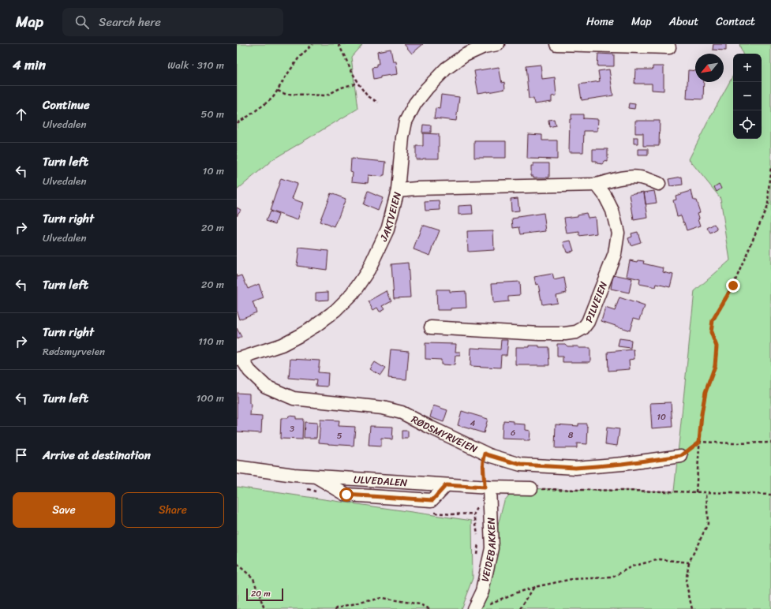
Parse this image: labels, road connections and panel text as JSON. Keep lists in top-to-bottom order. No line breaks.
{"streets":{"street":["JAKTVEIEN","PILVEIEN","RØDSMYRVEIEN","ULVEDALEN","VEIDEBAKKEN"]},"crossings":[["JAKTVEIEN","RØDSMYRVEIEN"],["ULVEDALEN","VEIDEBAKKEN"]],"house_numbers":["10","4","3","6","8","5"],"scale_bar":"20 m","north":"bottom left","page":{"header":"Map","search":"Search here","nav":["Home","Map","About","Contact"],"heading":["4 min","Walk · 310 m"],"map_buttons":["+","−"],"list":[["Continue","Ulvedalen","50 m"],["Turn left","Ulvedalen","10 m"],["Turn right","Ulvedalen","20 m"],["Turn left","20 m"],["Turn right","Rødsmyrveien","110 m"],["Turn left","100 m"],"Arrive at destination"],"buttons":["Save","Share"],"scale":"20 m"}}
